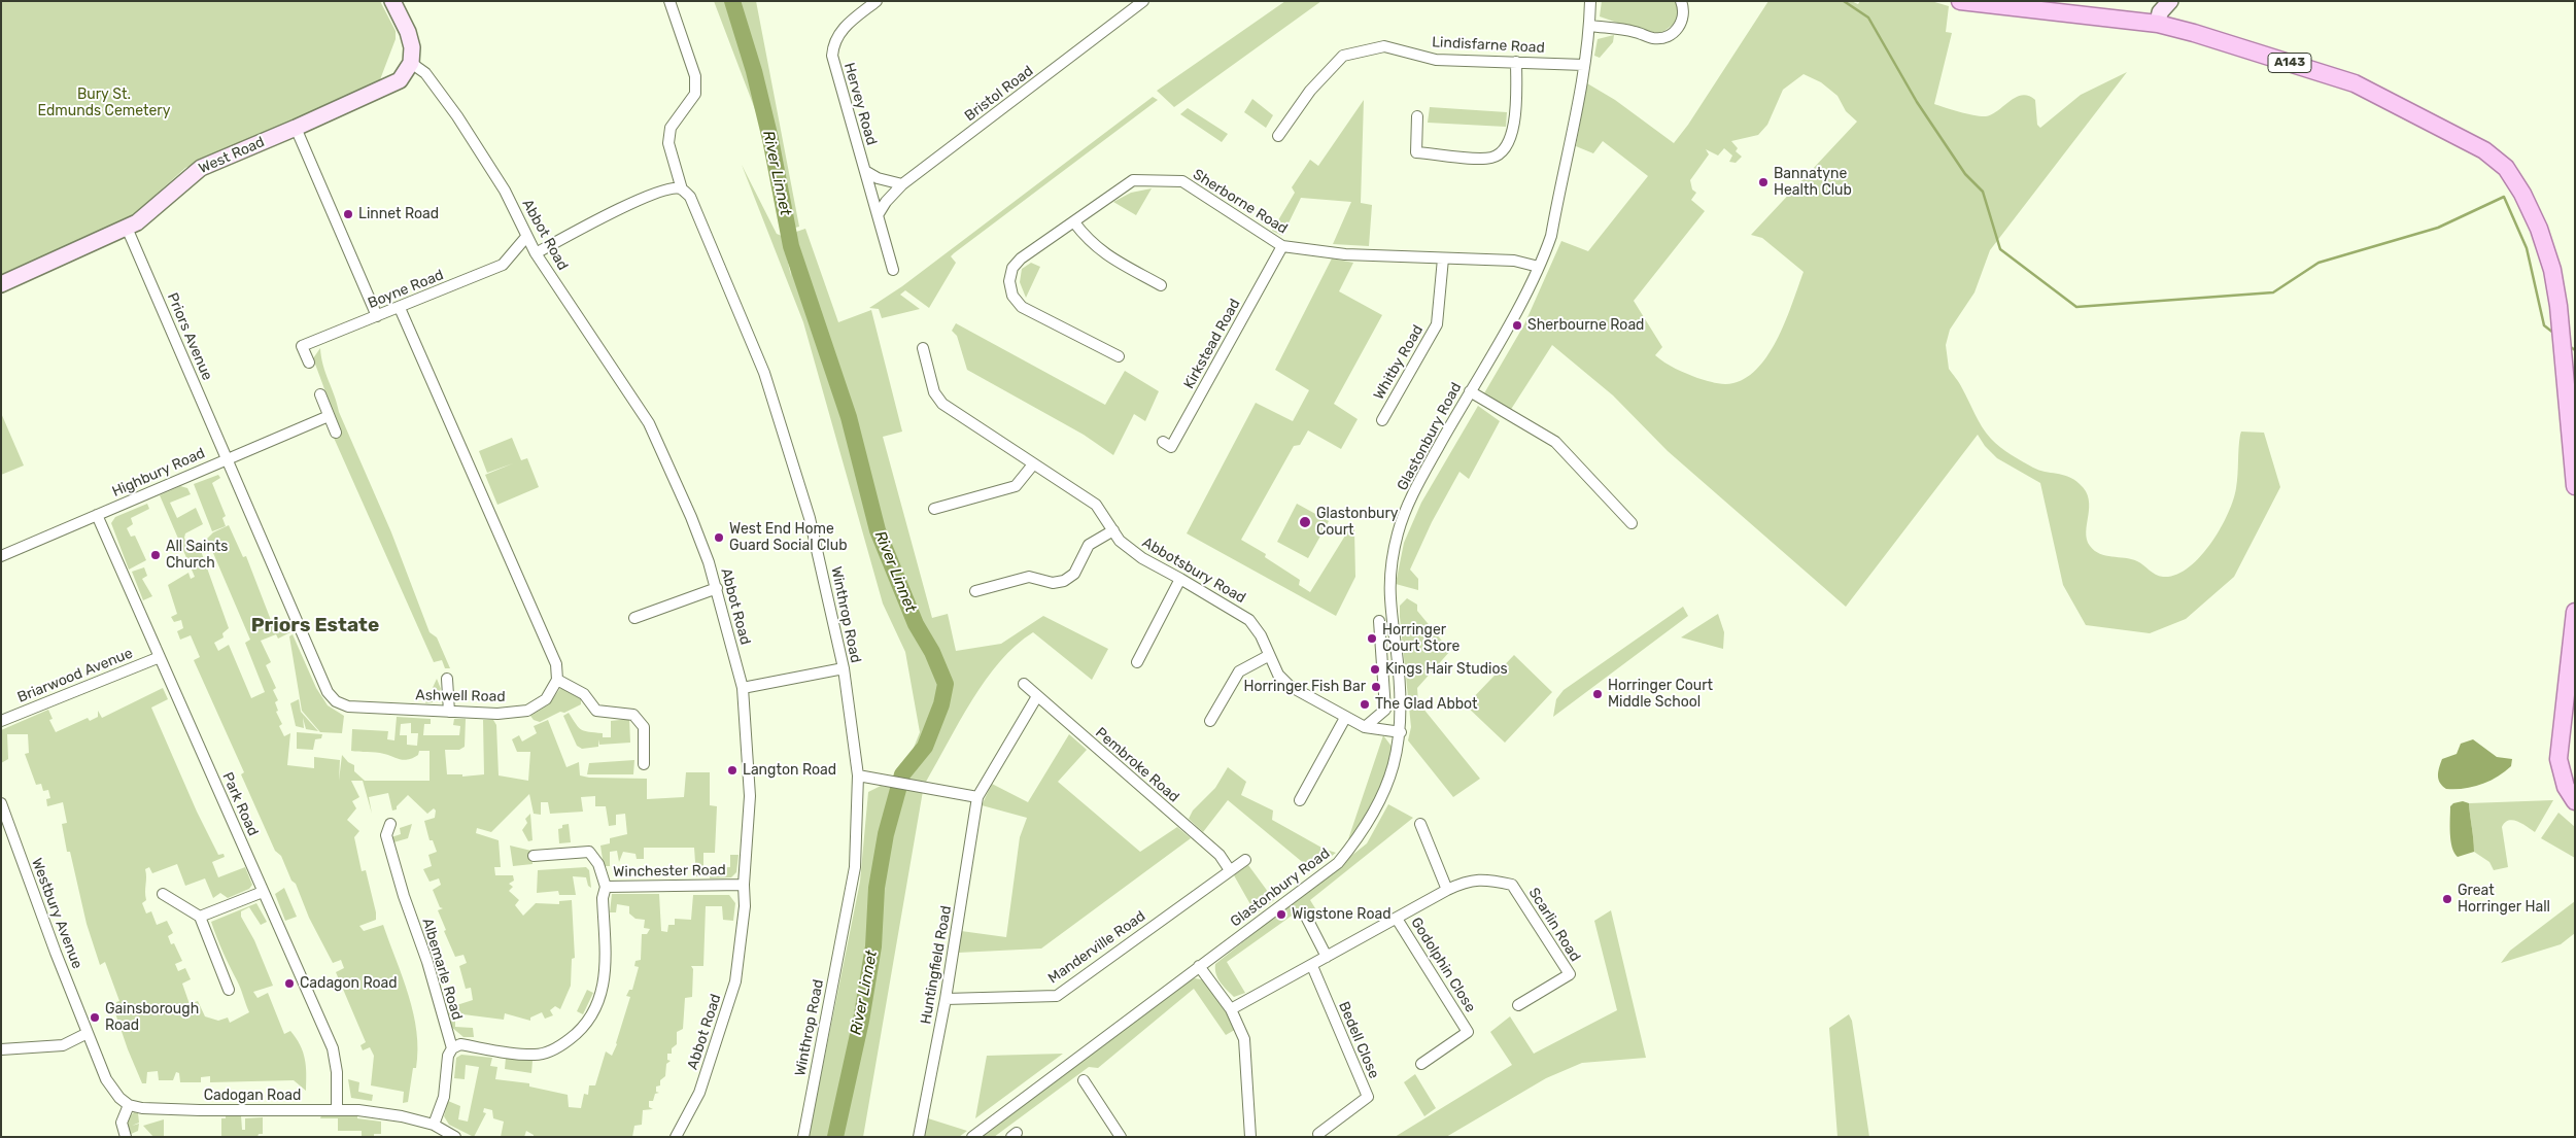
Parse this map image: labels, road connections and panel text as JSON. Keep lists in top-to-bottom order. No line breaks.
{"streets":{"main road":["A143"],"street":["Lindisfarne Road","Bristol Road","Hervey Road","West Road","Sherborne Road","Abbot Road","Boyne Road","Priors Avenue","Kirkstead Road","Whitby Road","Glastonbury Road","Highbury Road","Abbotsbury Road","Winthrop Road","Briarwood Avenue","Ashwell Road","Pembroke Road","Park Road","Winchester Road","Westbury Avenue","Scarlin Road","Manderville Road","Huntingfield Road","Godolphin Close","Albemarle Road","Bedell Close","Cadogan Road"]},"crossings":[["Lindisfarne Road","Glastonbury Road"],["Bristol Road","Hervey Road"],["West Road","Abbot Road"],["West Road","Priors Avenue"],["Sherborne Road","Kirkstead Road"],["Sherborne Road","Whitby Road"],["Sherborne Road","Glastonbury Road"],["Abbot Road","Boyne Road"],["Abbot Road","Winchester Road"],["Priors Avenue","Highbury Road"],["Priors Avenue","Ashwell Road"],["Glastonbury Road","Abbotsbury Road"],["Highbury Road","Ashwell Road"],["Highbury Road","Park Road"],["Briarwood Avenue","Park Road"],["Pembroke Road","Manderville Road"],["Pembroke Road","Huntingfield Road"],["Park Road","Cadogan Road"],["Winchester Road","Albemarle Road"],["Scarlin Road","Godolphin Close"],["Scarlin Road","Bedell Close"],["Manderville Road","Huntingfield Road"],["Albemarle Road","Cadogan Road"]],"districts":["Priors Estate"],"water":["River Linnet"],"parks":["Bury St. Edmunds Cemetery"],"places":["Bannatyne Health Club","Linnet Road","Sherbourne Road","Glastonbury Court","West End Home Guard Social Club","All Saints Church","Horringer Court Store","Kings Hair Studios","Horringer Fish Bar","Horringer Court Middle School","The Glad Abbot","Langton Road","Great Horringer Hall","Wigstone Road","Cadagon Road","Gainsborough Road"]}
